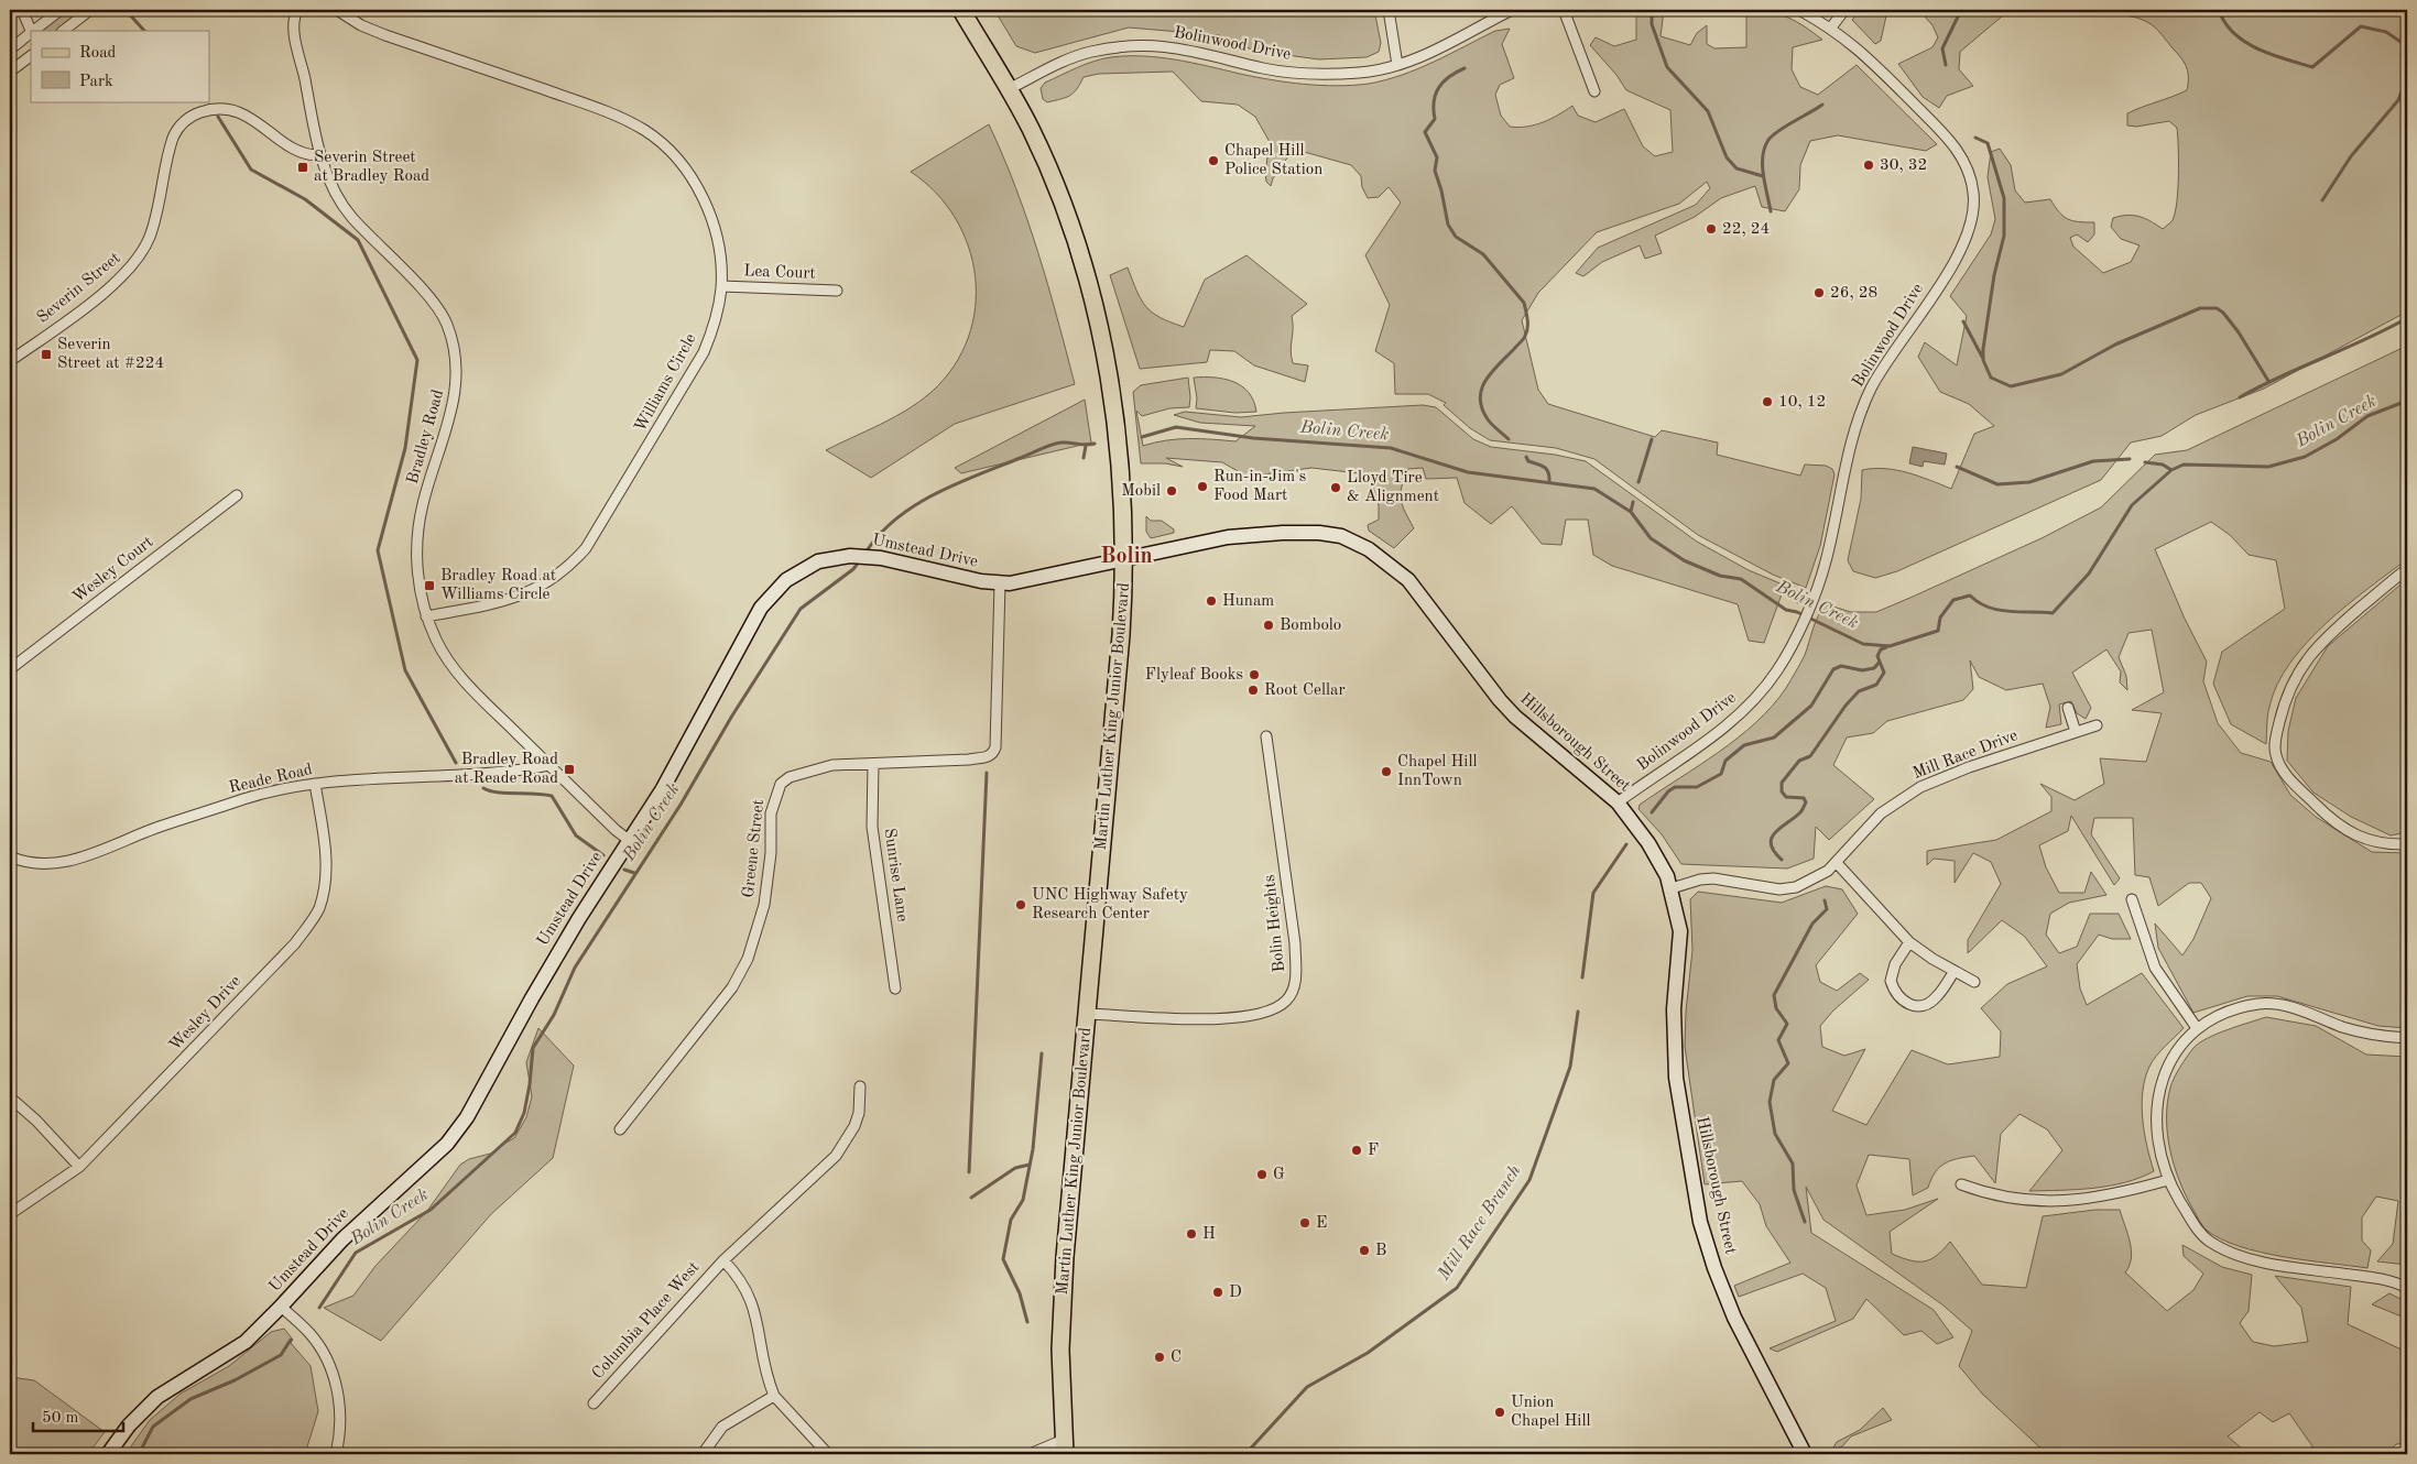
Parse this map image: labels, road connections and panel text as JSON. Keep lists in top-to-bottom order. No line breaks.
{"streets":{"main road":["Martin Luther King Junior Boulevard"],"street":["Bolinwood Drive","Lea Court","Severin Street","Williams Circle","Bradley Road","Umstead Drive","Wesley Court","Hillsborough Street","Mill Race Drive","Reade Road","Greene Street","Sunrise Lane","Bolin Heights","Wesley Drive","Columbia Place West"]},"crossings":[["Bolinwood Drive","Martin Luther King Junior Boulevard"],["Bolinwood Drive","Hillsborough Street"],["Lea Court","Williams Circle"],["Severin Street","Bradley Road"],["Williams Circle","Bradley Road"],["Bradley Road","Umstead Drive"],["Bradley Road","Reade Road"],["Umstead Drive","Martin Luther King Junior Boulevard"],["Umstead Drive","Hillsborough Street"],["Umstead Drive","Greene Street"],["Martin Luther King Junior Boulevard","Hillsborough Street"],["Martin Luther King Junior Boulevard","Bolin Heights"],["Hillsborough Street","Mill Race Drive"],["Reade Road","Wesley Drive"],["Greene Street","Sunrise Lane"]],"districts":["Bolin"],"water":["Bolin Creek","Mill Race Branch"],"places":{"other":["Chapel Hill Police Station","30, 32","22, 24","26, 28","10, 12","Run-in-Jim's Food Mart","Lloyd Tire & Alignment","Mobil","Hunam","Bombolo","Flyleaf Books","Root Cellar","Chapel Hill InnTown","UNC Highway Safety Research Center","F","G","E","H","B","D","C","Union Chapel Hill"],"transit":["Severin Street at Bradley Road","Severin Street at #224","Bradley Road at Williams Circle","Bradley Road at Reade Road"]},"legend":["Road","Park"],"scale_bar":"50 m"}
